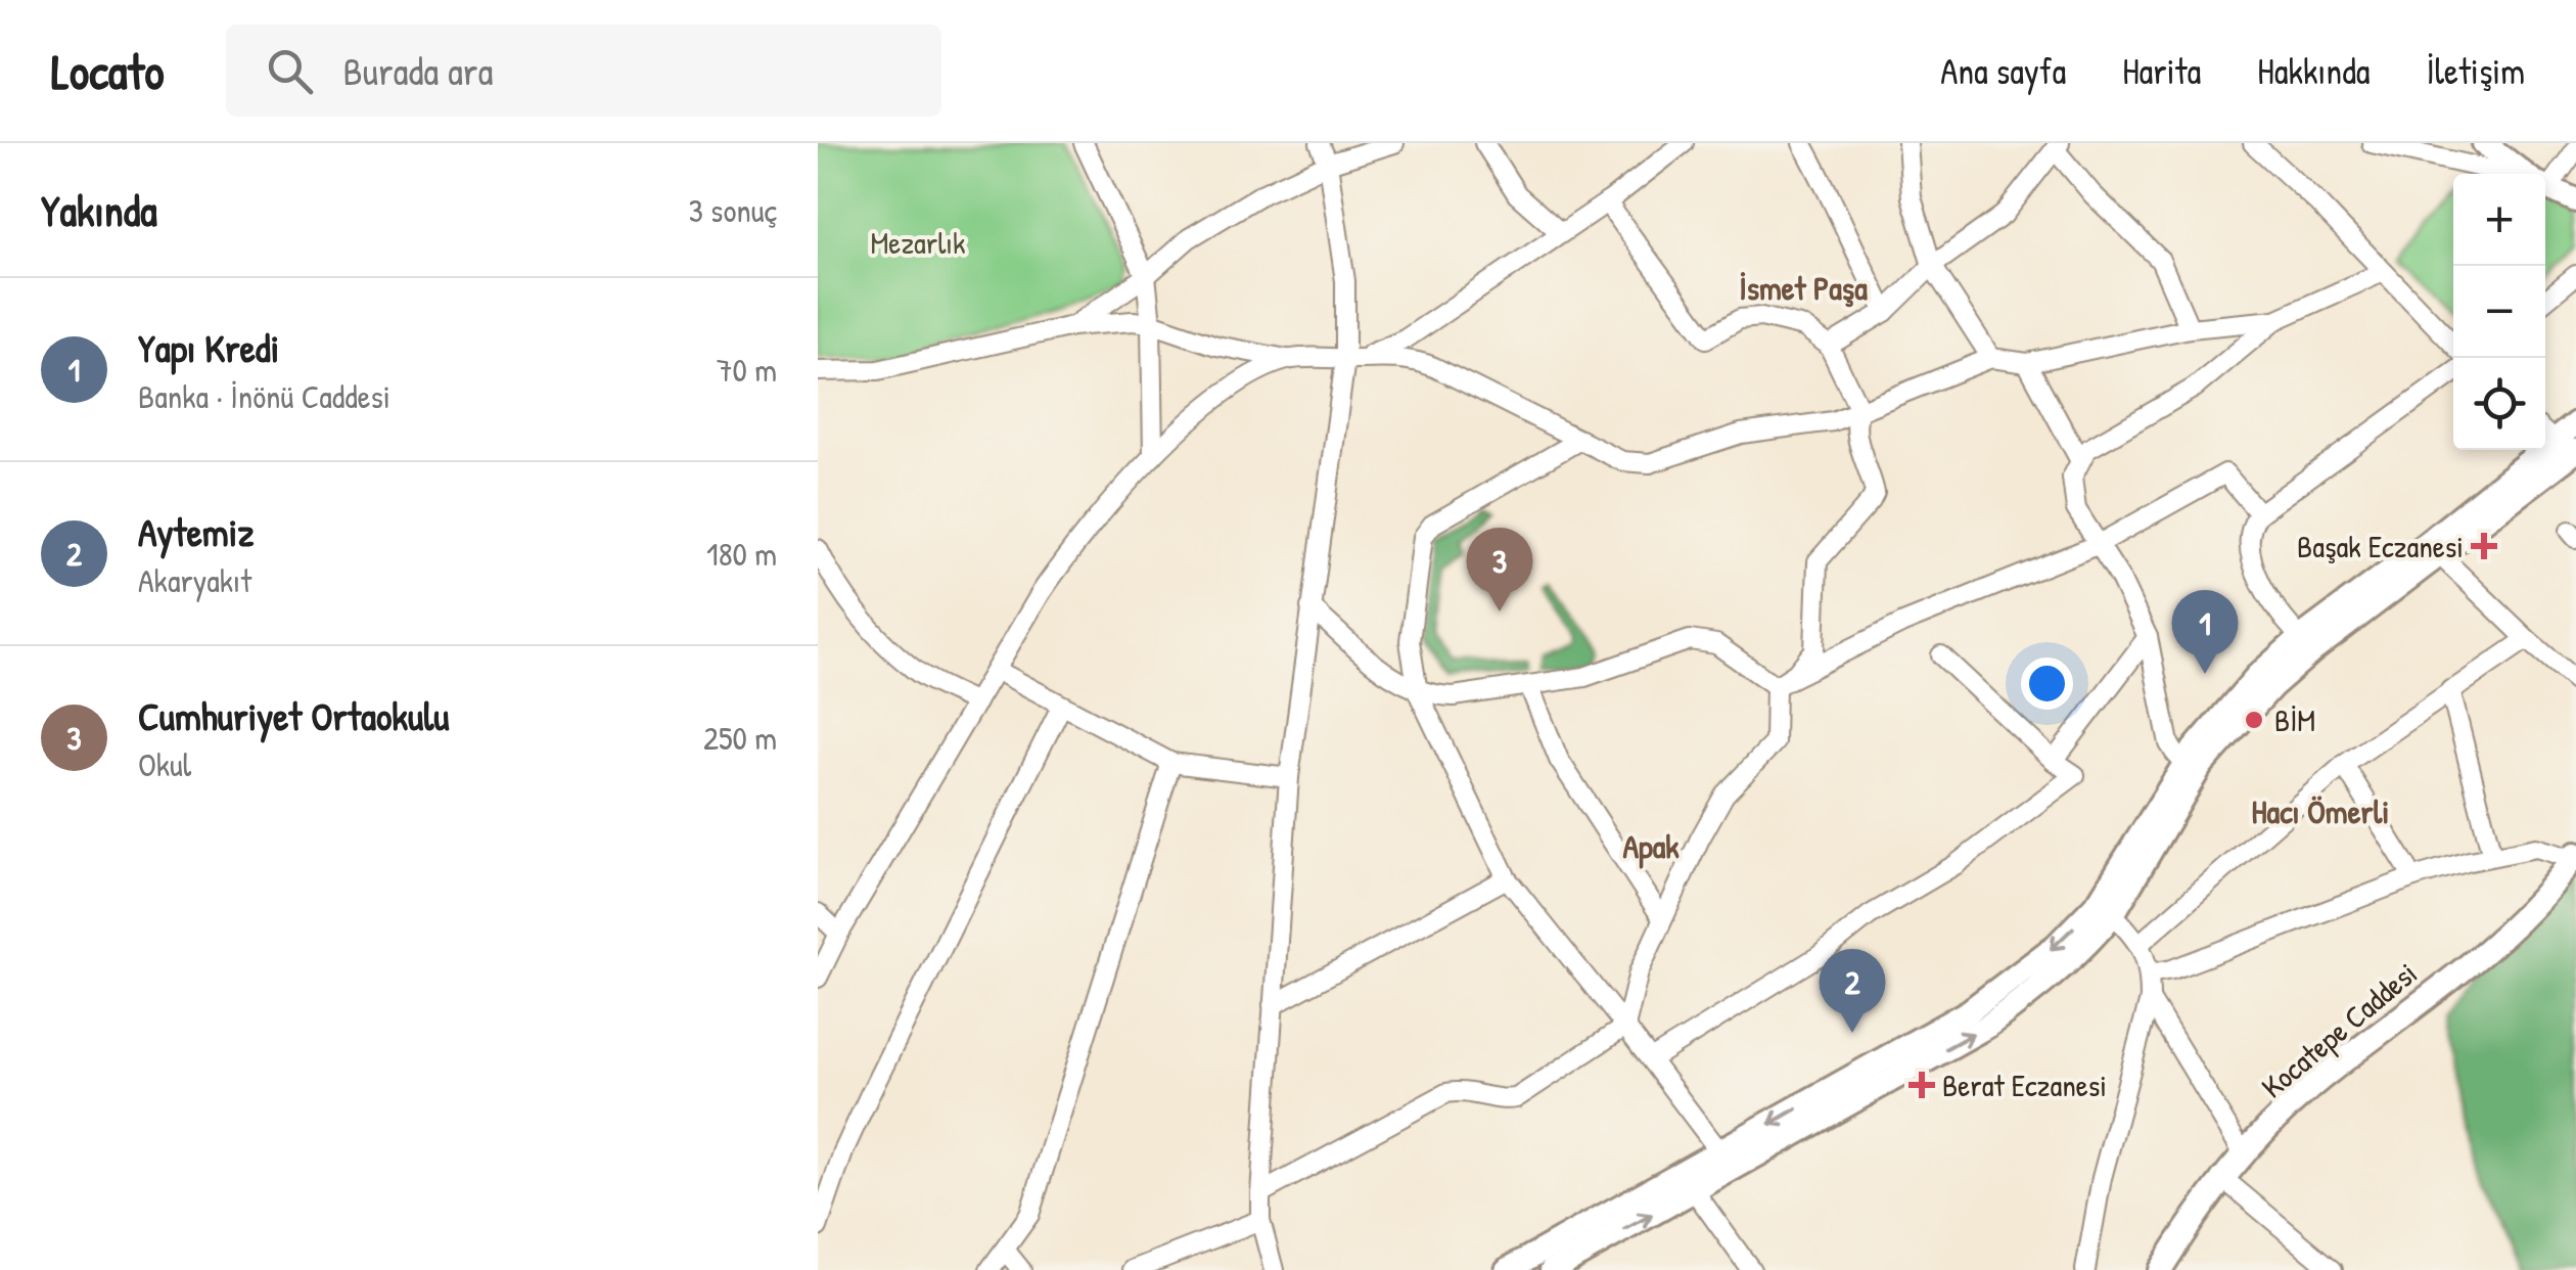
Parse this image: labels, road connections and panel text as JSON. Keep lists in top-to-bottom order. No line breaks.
{"streets":{"main road":["Kocatepe Caddesi"]},"districts":["İsmet Paşa","Hacı Ömerli","Apak"],"parks":["Mezarlık"],"places":{"health":["Başak Eczanesi","Berat Eczanesi"],"other":["BİM"]},"page":{"header":"Locato","search":"Burada ara","nav":["Ana sayfa","Harita","Hakkında","İletişim"],"heading":["Yakında","3 sonuç"],"map_buttons":["+","−"],"list":[{"mark":"1","name":"Yapı Kredi","note":"Banka · İnönü Caddesi","value":"70 m"},{"mark":"2","name":"Aytemiz","note":"Akaryakıt","value":"180 m"},{"mark":"3","name":"Cumhuriyet Ortaokulu","note":"Okul","value":"250 m"}],"pins":["3","1","2"]}}
